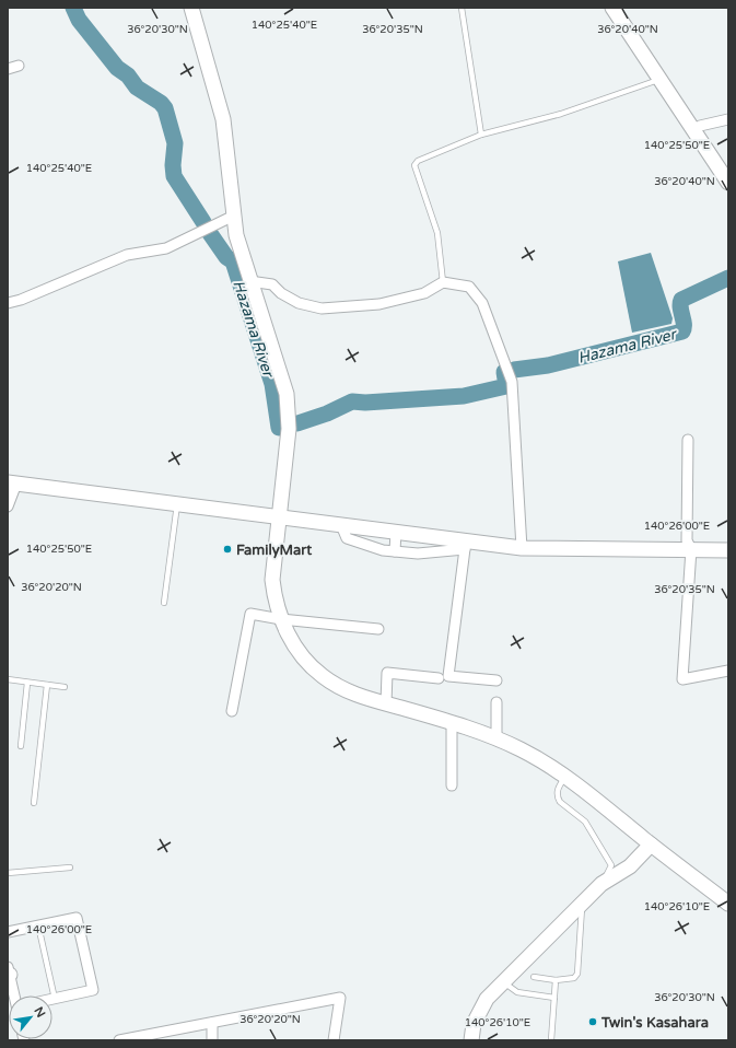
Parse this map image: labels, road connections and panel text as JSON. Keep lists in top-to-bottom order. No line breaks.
{"water":["Hazama River"],"places":["FamilyMart","Twin's Kasahara"],"north":"top right","coordinates":["140°25'40\"E","36°20'30\"N","36°20'35\"N","36°20'40\"N","140°25'50\"E","140°26'00\"E","36°20'20\"N","140°26'10\"E"]}
